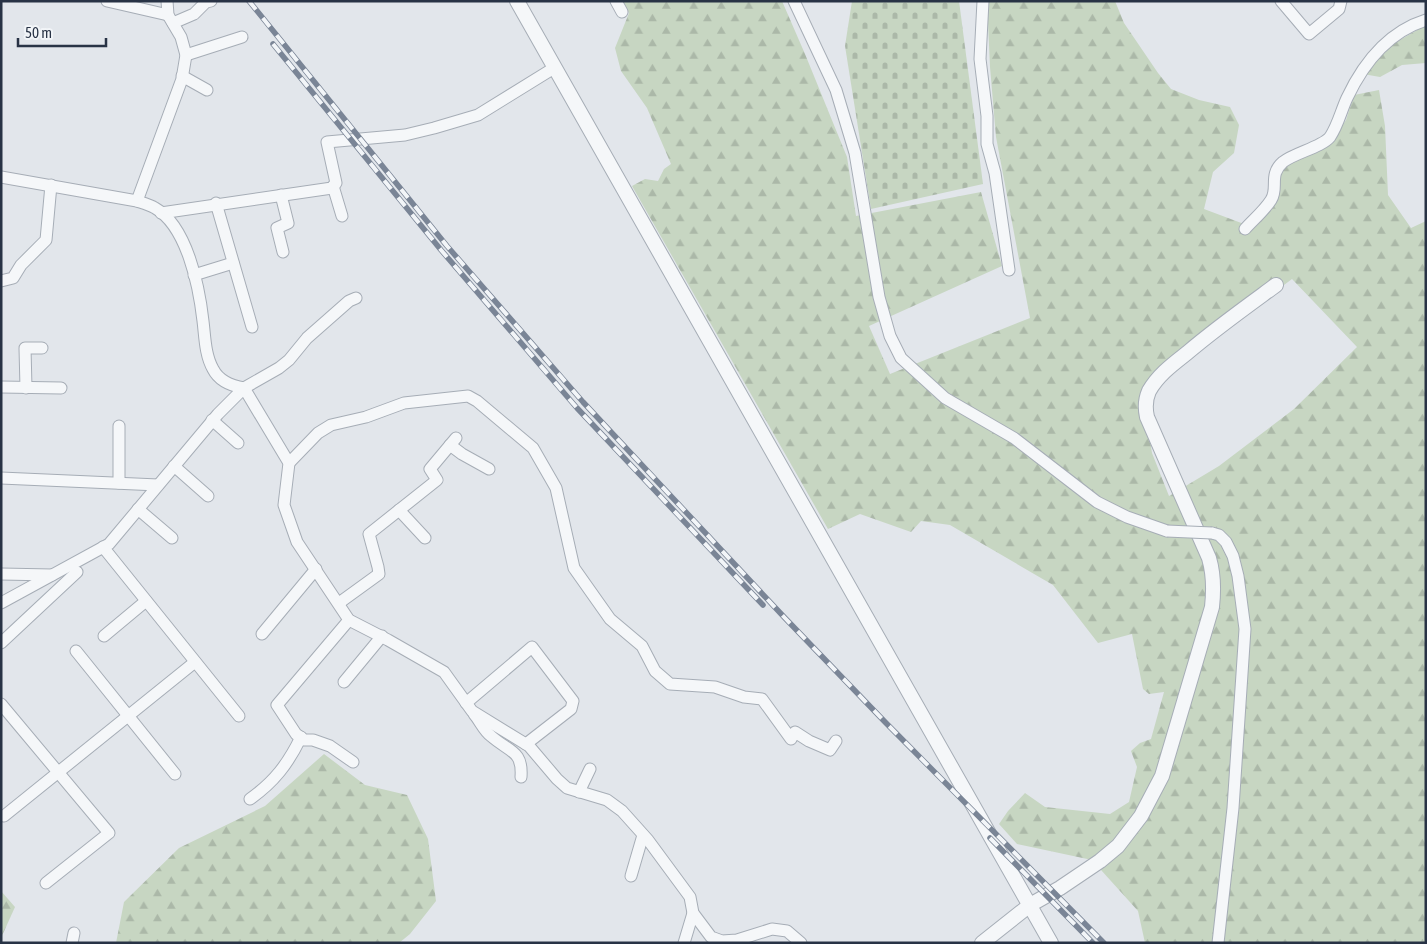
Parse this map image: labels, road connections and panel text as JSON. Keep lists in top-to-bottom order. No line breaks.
{"scale_bar":"50 m"}
